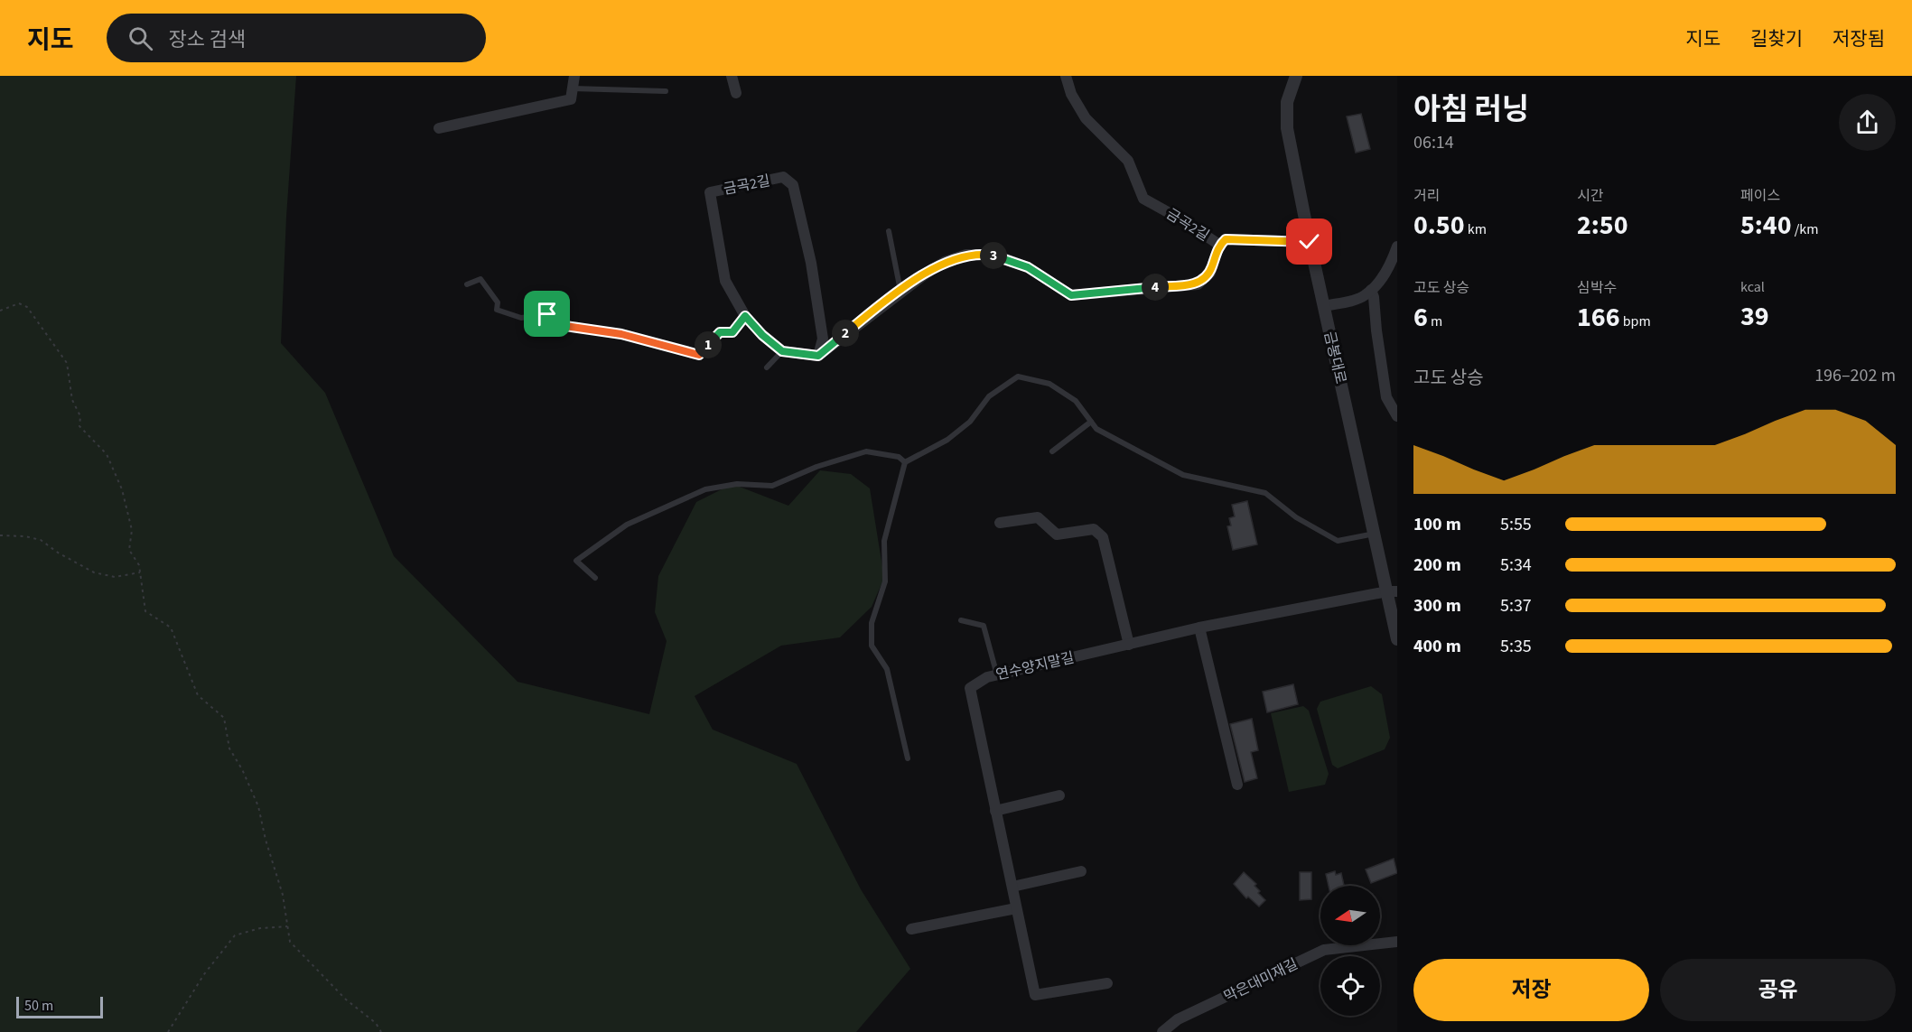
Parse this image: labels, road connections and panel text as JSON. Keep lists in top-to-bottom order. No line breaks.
{"streets":{"street":["금곡2길","금봉대로","연수양지말길","막은대미재길"]},"crossings":[["금곡2길","금봉대로"],["금봉대로","연수양지말길"]],"scale_bar":"50 m","north":"left","page":{"header":"지도","search":"장소 검색","nav":["지도","길찾기","저장됨"],"heading":["아침 러닝","06:14"],"stats":[["거리","0.50 km"],["시간","2:50"],["페이스","5:40 /km"],["고도 상승","6 m"],["심박수","166 bpm"],["kcal","39"]],"pins":["3","4","2","1"],"chart":["고도 상승","196–202 m"],"list":[{"name":"100 m","note":"5:55"},{"name":"200 m","note":"5:34"},{"name":"300 m","note":"5:37"},{"name":"400 m","note":"5:35"}],"buttons":["저장","공유"],"scale":"50 m"}}
